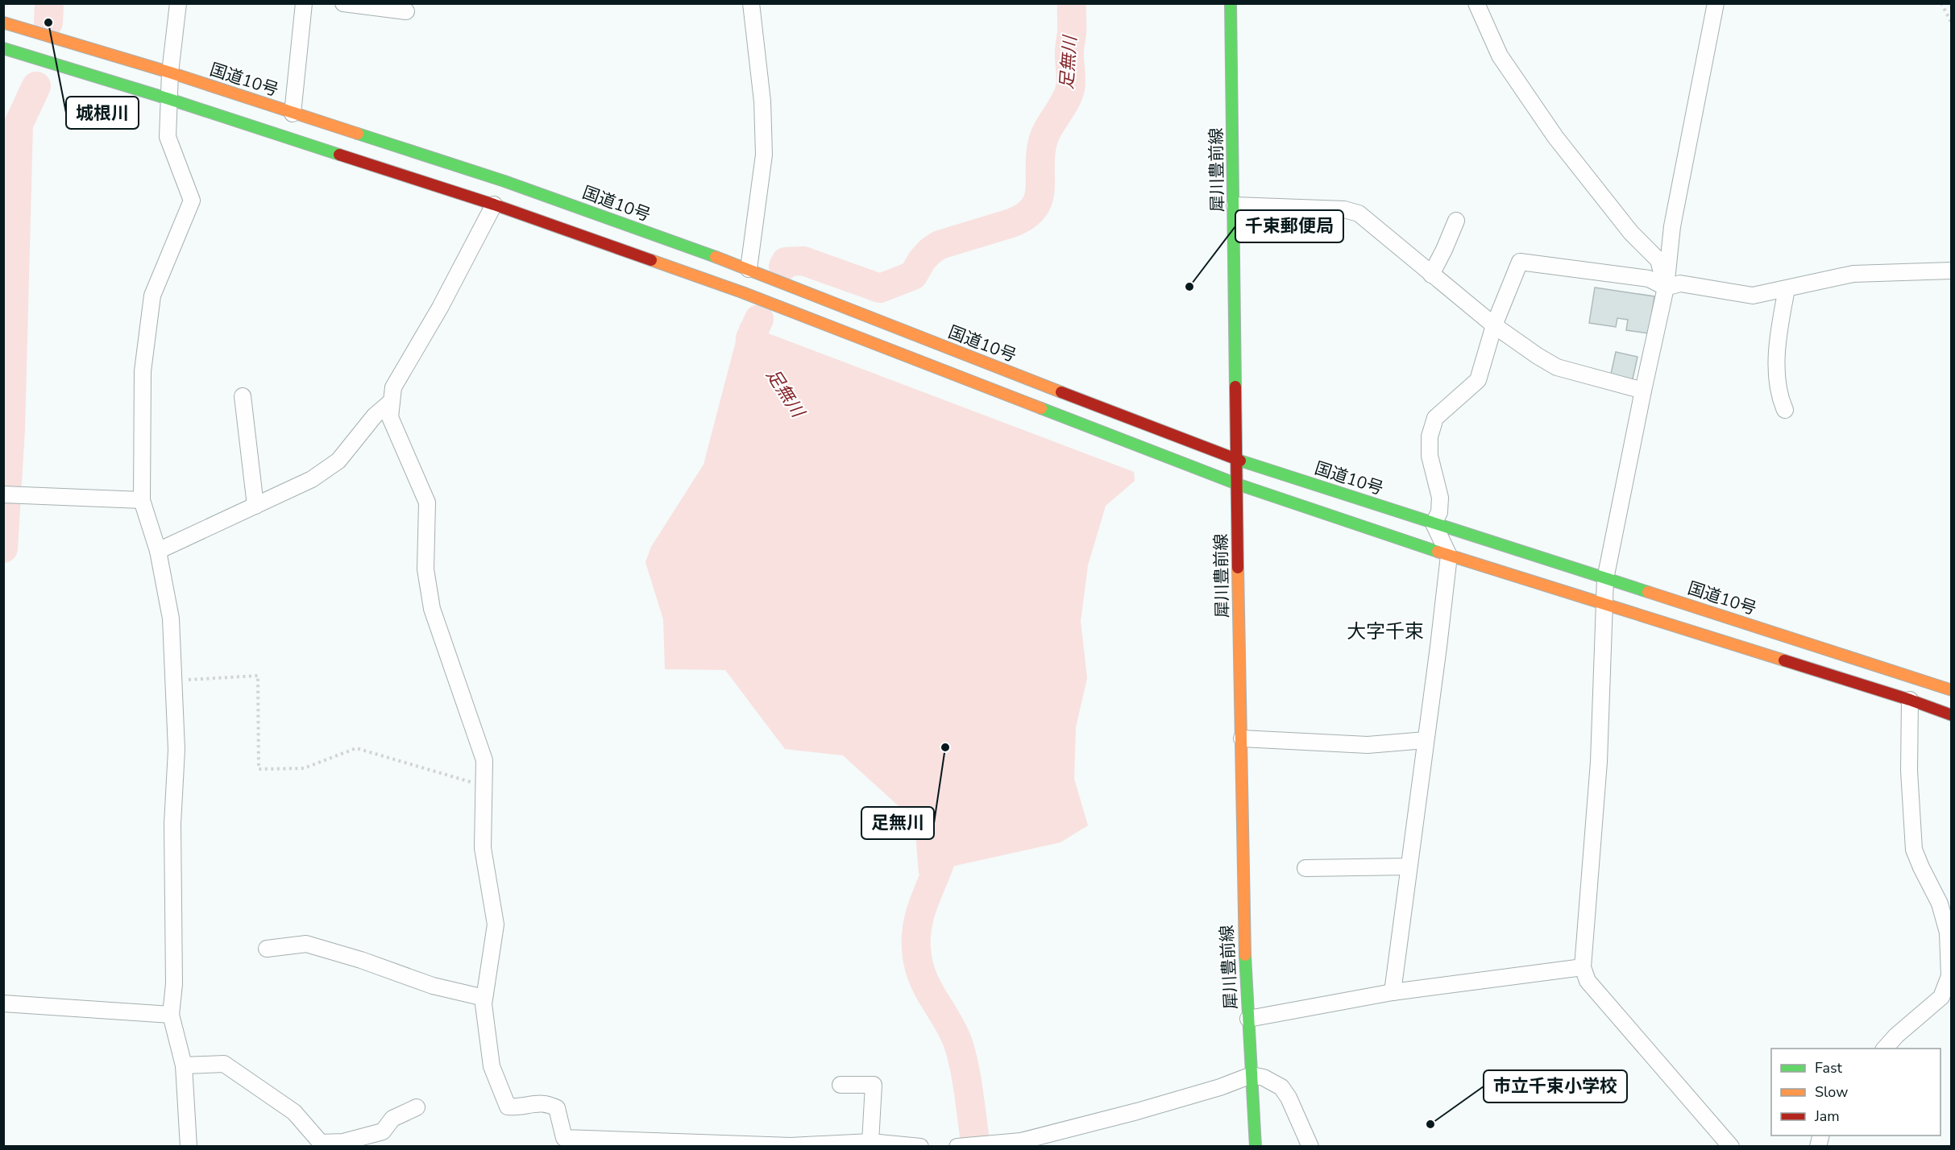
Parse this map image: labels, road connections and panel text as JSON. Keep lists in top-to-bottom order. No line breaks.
{"streets":{"main road":["国道10号","犀川豊前線"]},"crossings":[["国道10号","犀川豊前線"]],"districts":["大字千束"],"water":["足無川"],"places":["城根川","千束郵便局","足無川","市立千束小学校"],"legend":["Fast","Slow","Jam"]}
